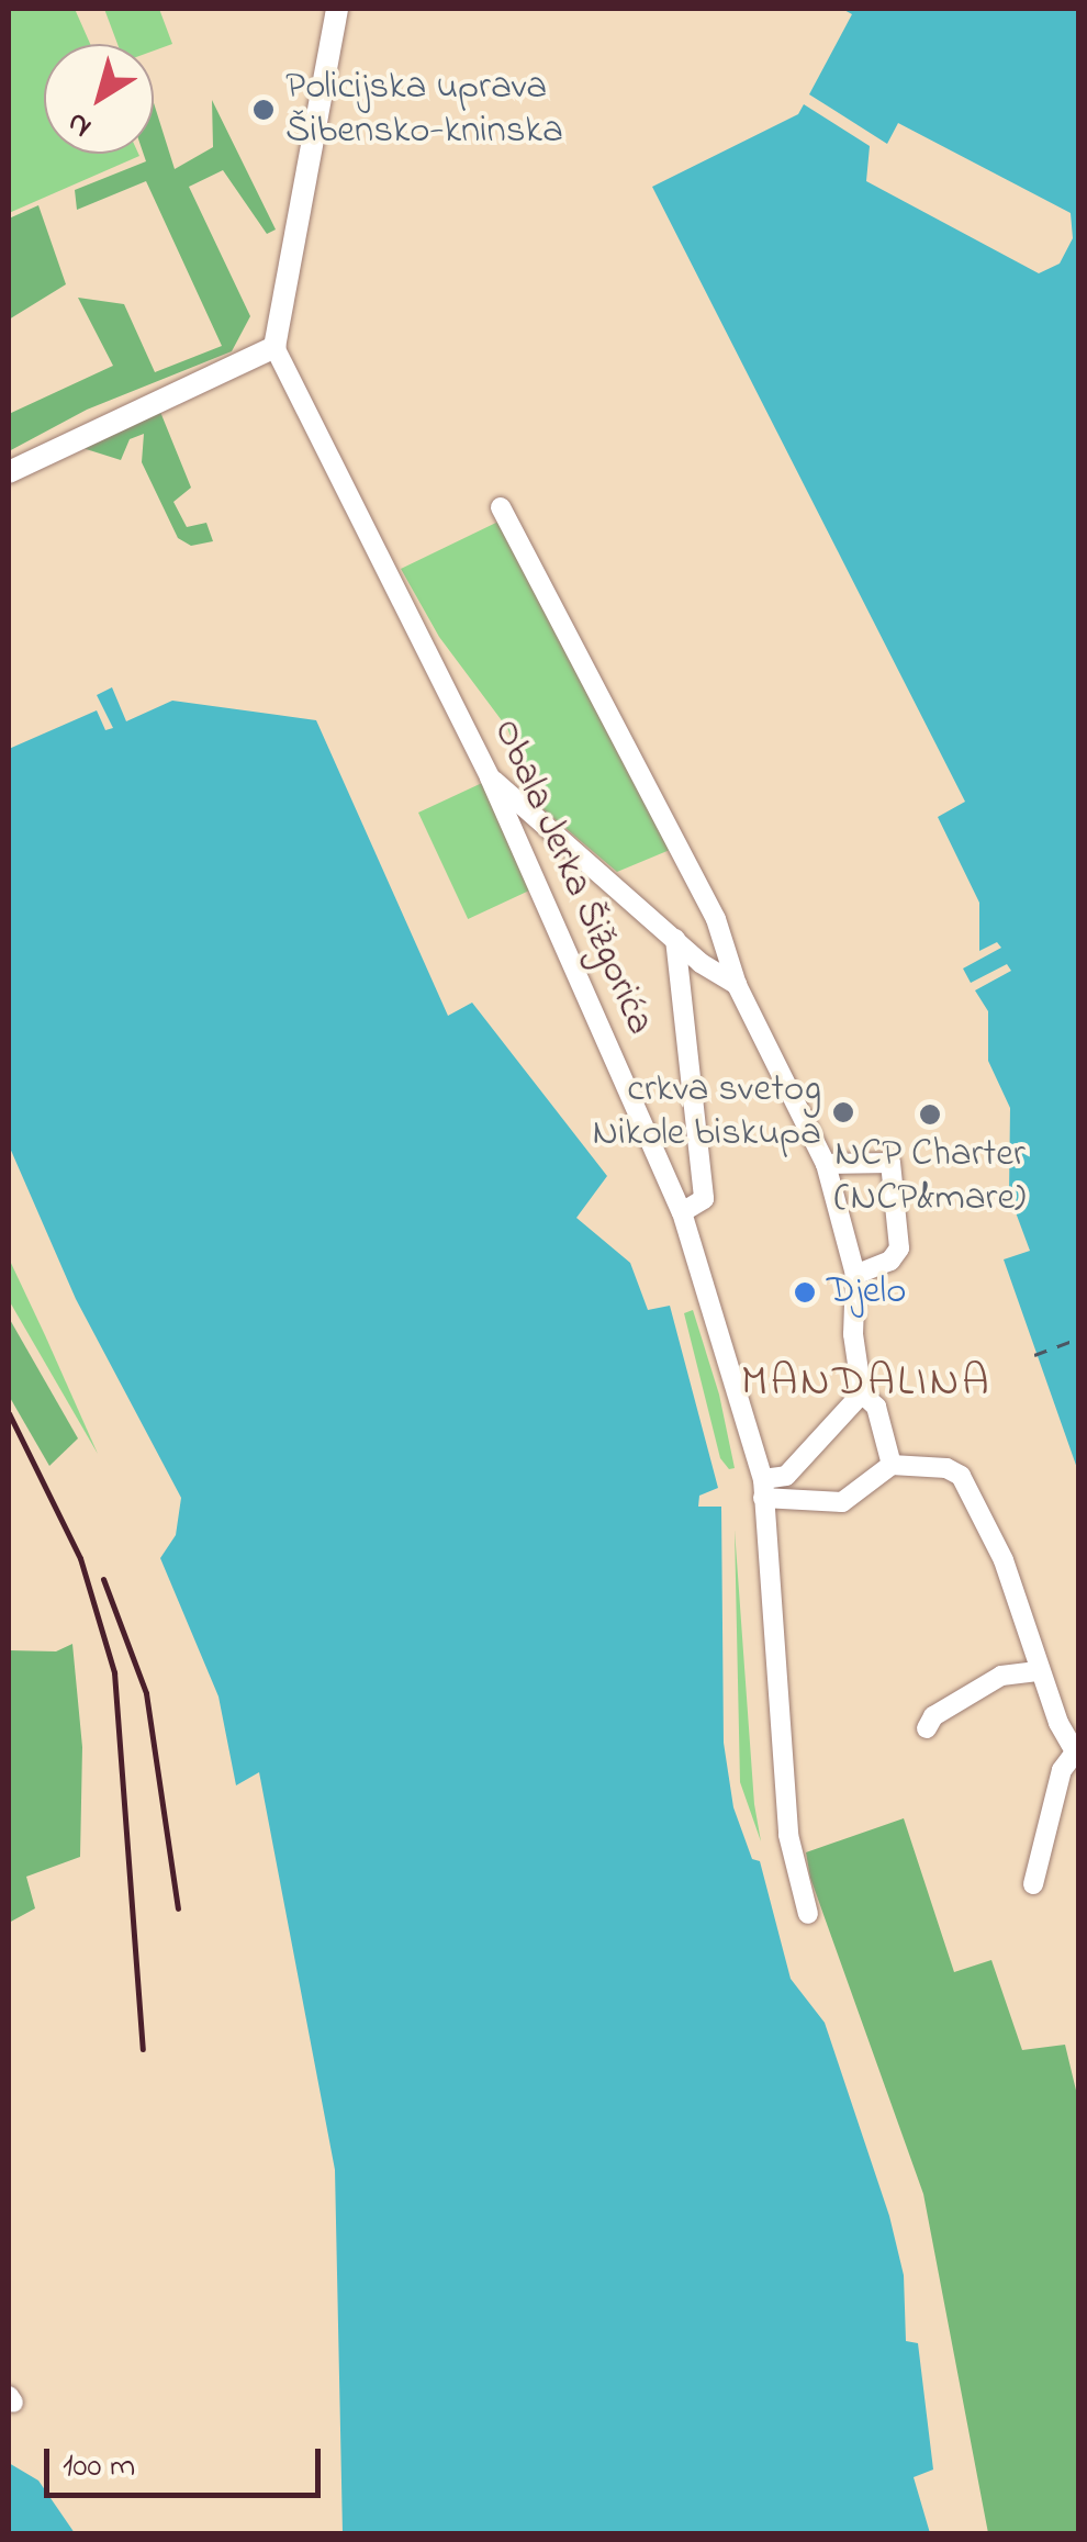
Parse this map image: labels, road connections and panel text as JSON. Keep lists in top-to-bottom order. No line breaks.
{"streets":{"street":["Obala Jerka Šižgorića"]},"districts":["MANDALINA"],"places":["Policijska uprava Šibensko-kninska","crkva svetog Nikole biskupa","NCP Charter (NCP&mare)","Djelo"],"scale_bar":"100 m","north":"bottom left"}
